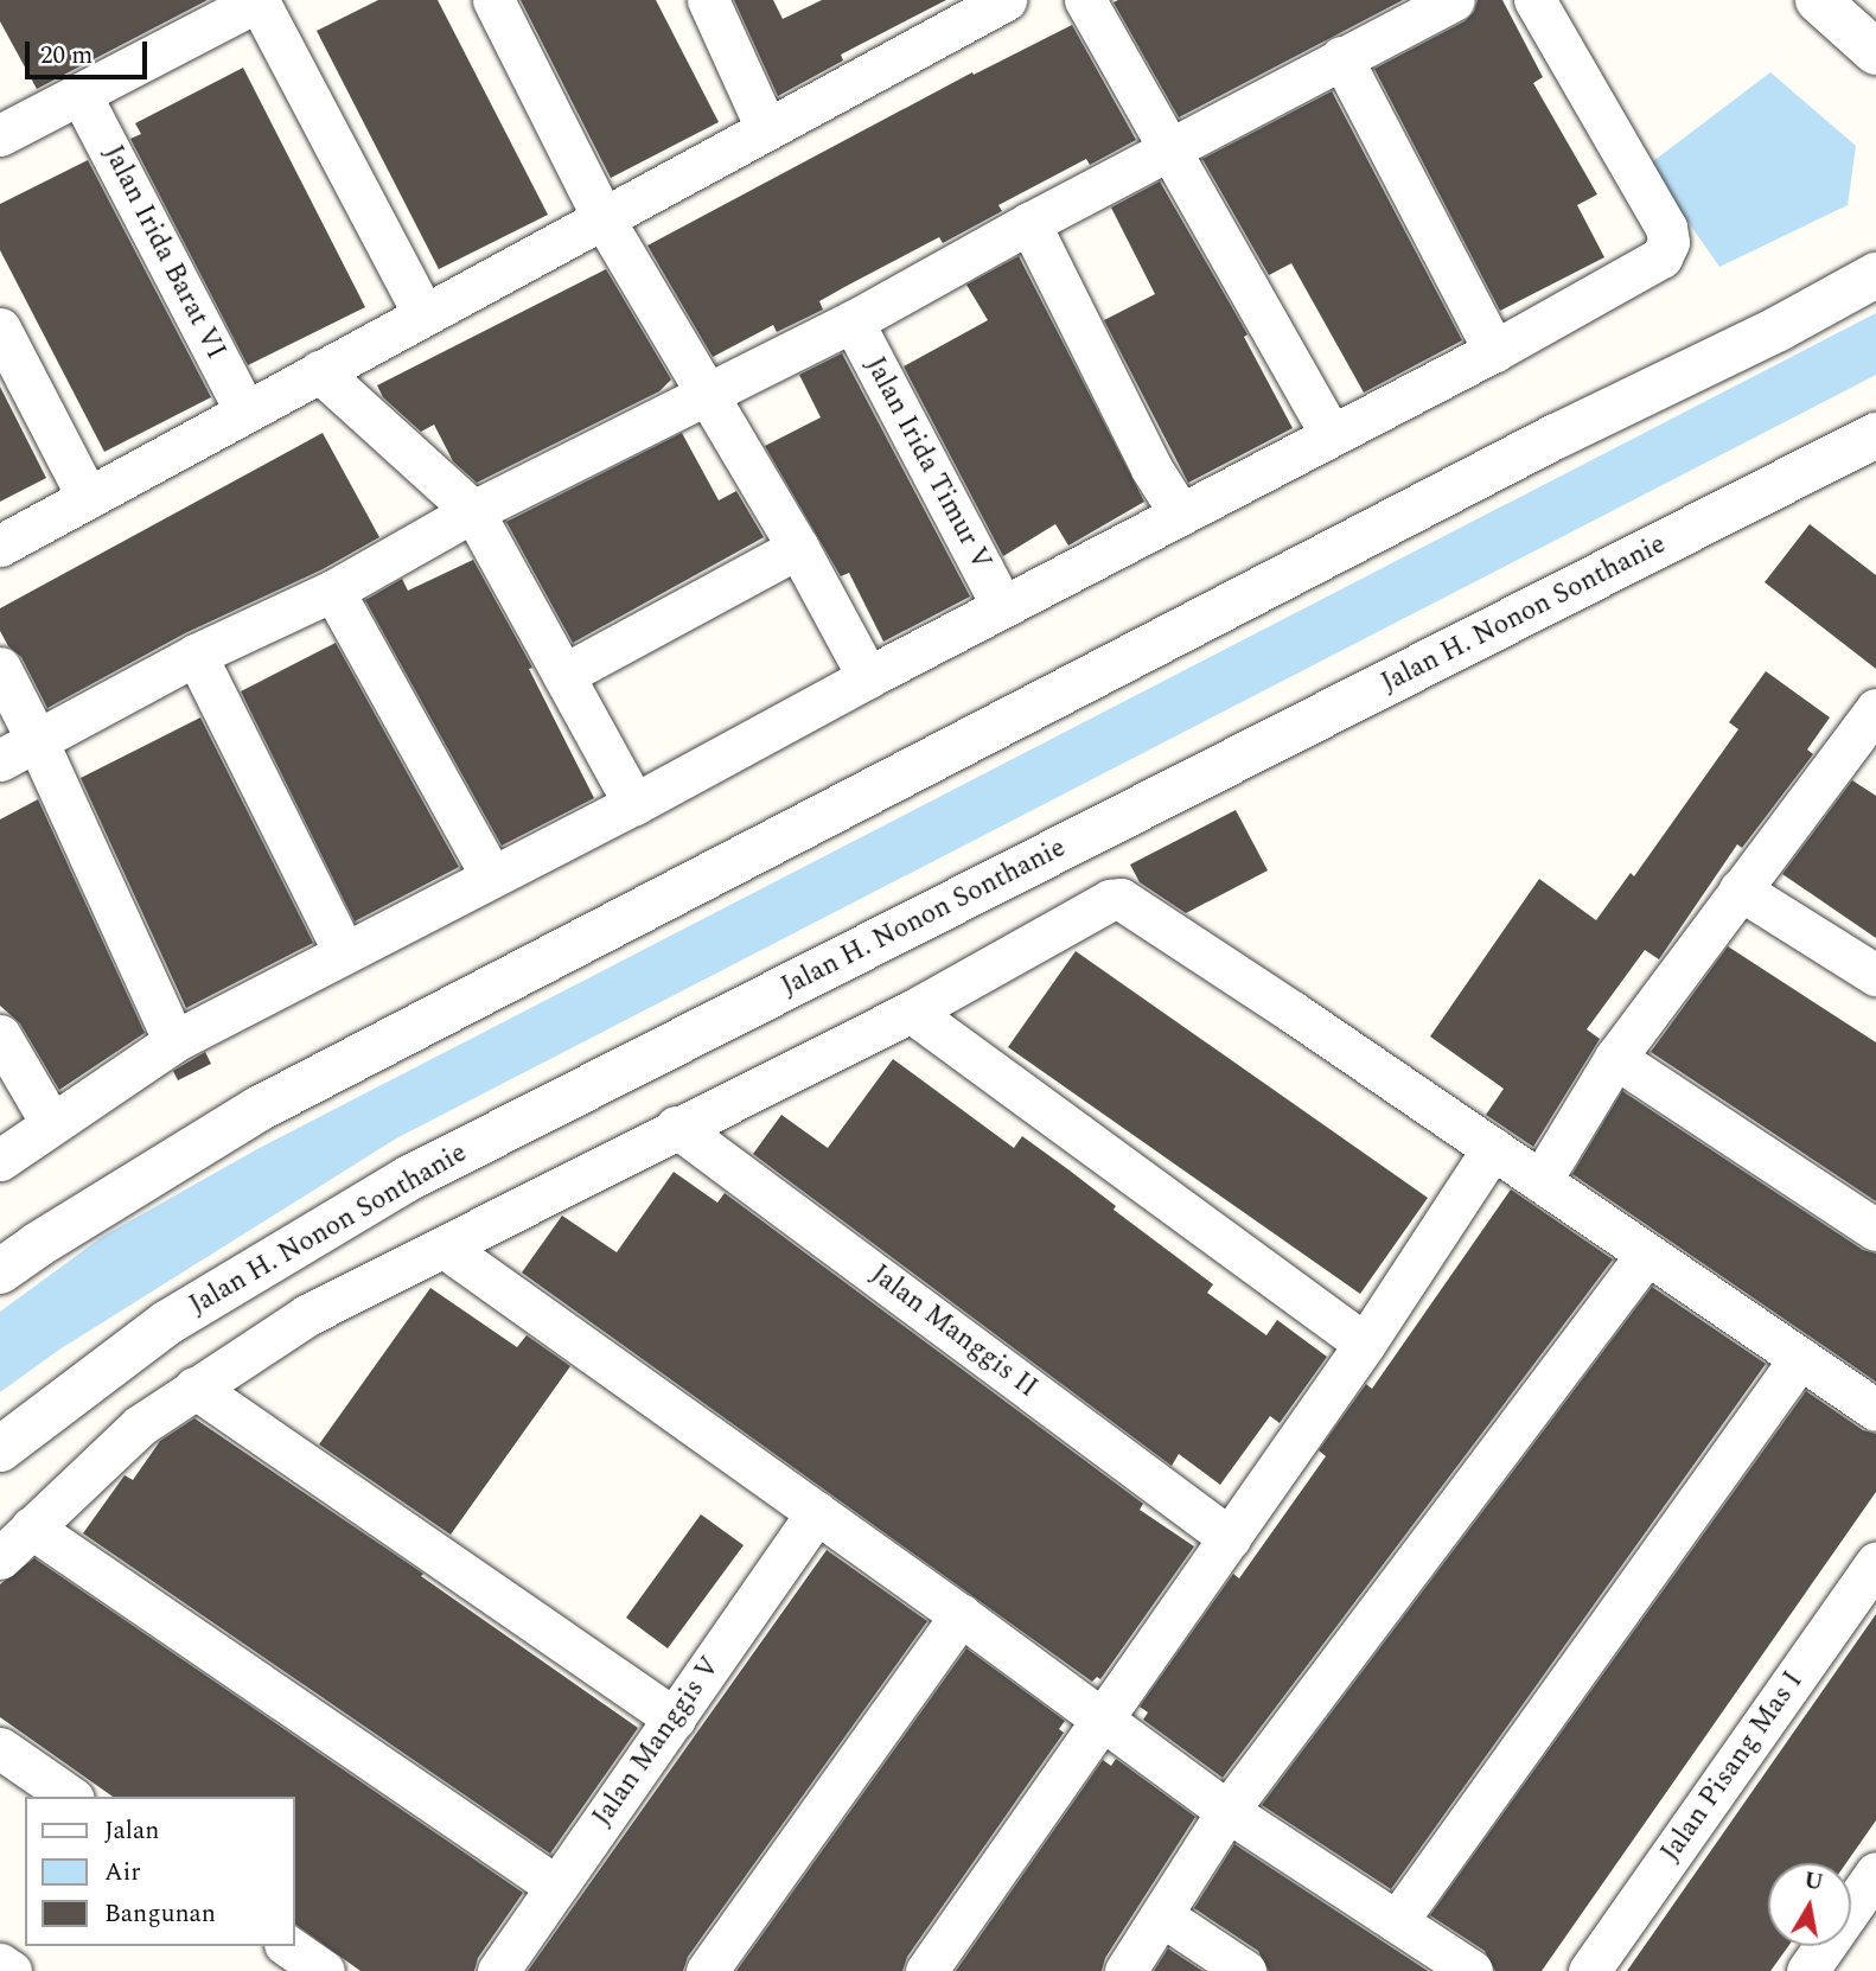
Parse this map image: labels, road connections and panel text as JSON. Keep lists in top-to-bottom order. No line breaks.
{"streets":{"street":["Jalan Irida Barat VI","Jalan Irida Timur V","Jalan H. Nonon Sonthanie","Jalan Manggis II","Jalan Manggis V","Jalan Pisang Mas I"]},"legend":["Jalan","Air","Bangunan"],"scale_bar":"20 m","north":"top"}
